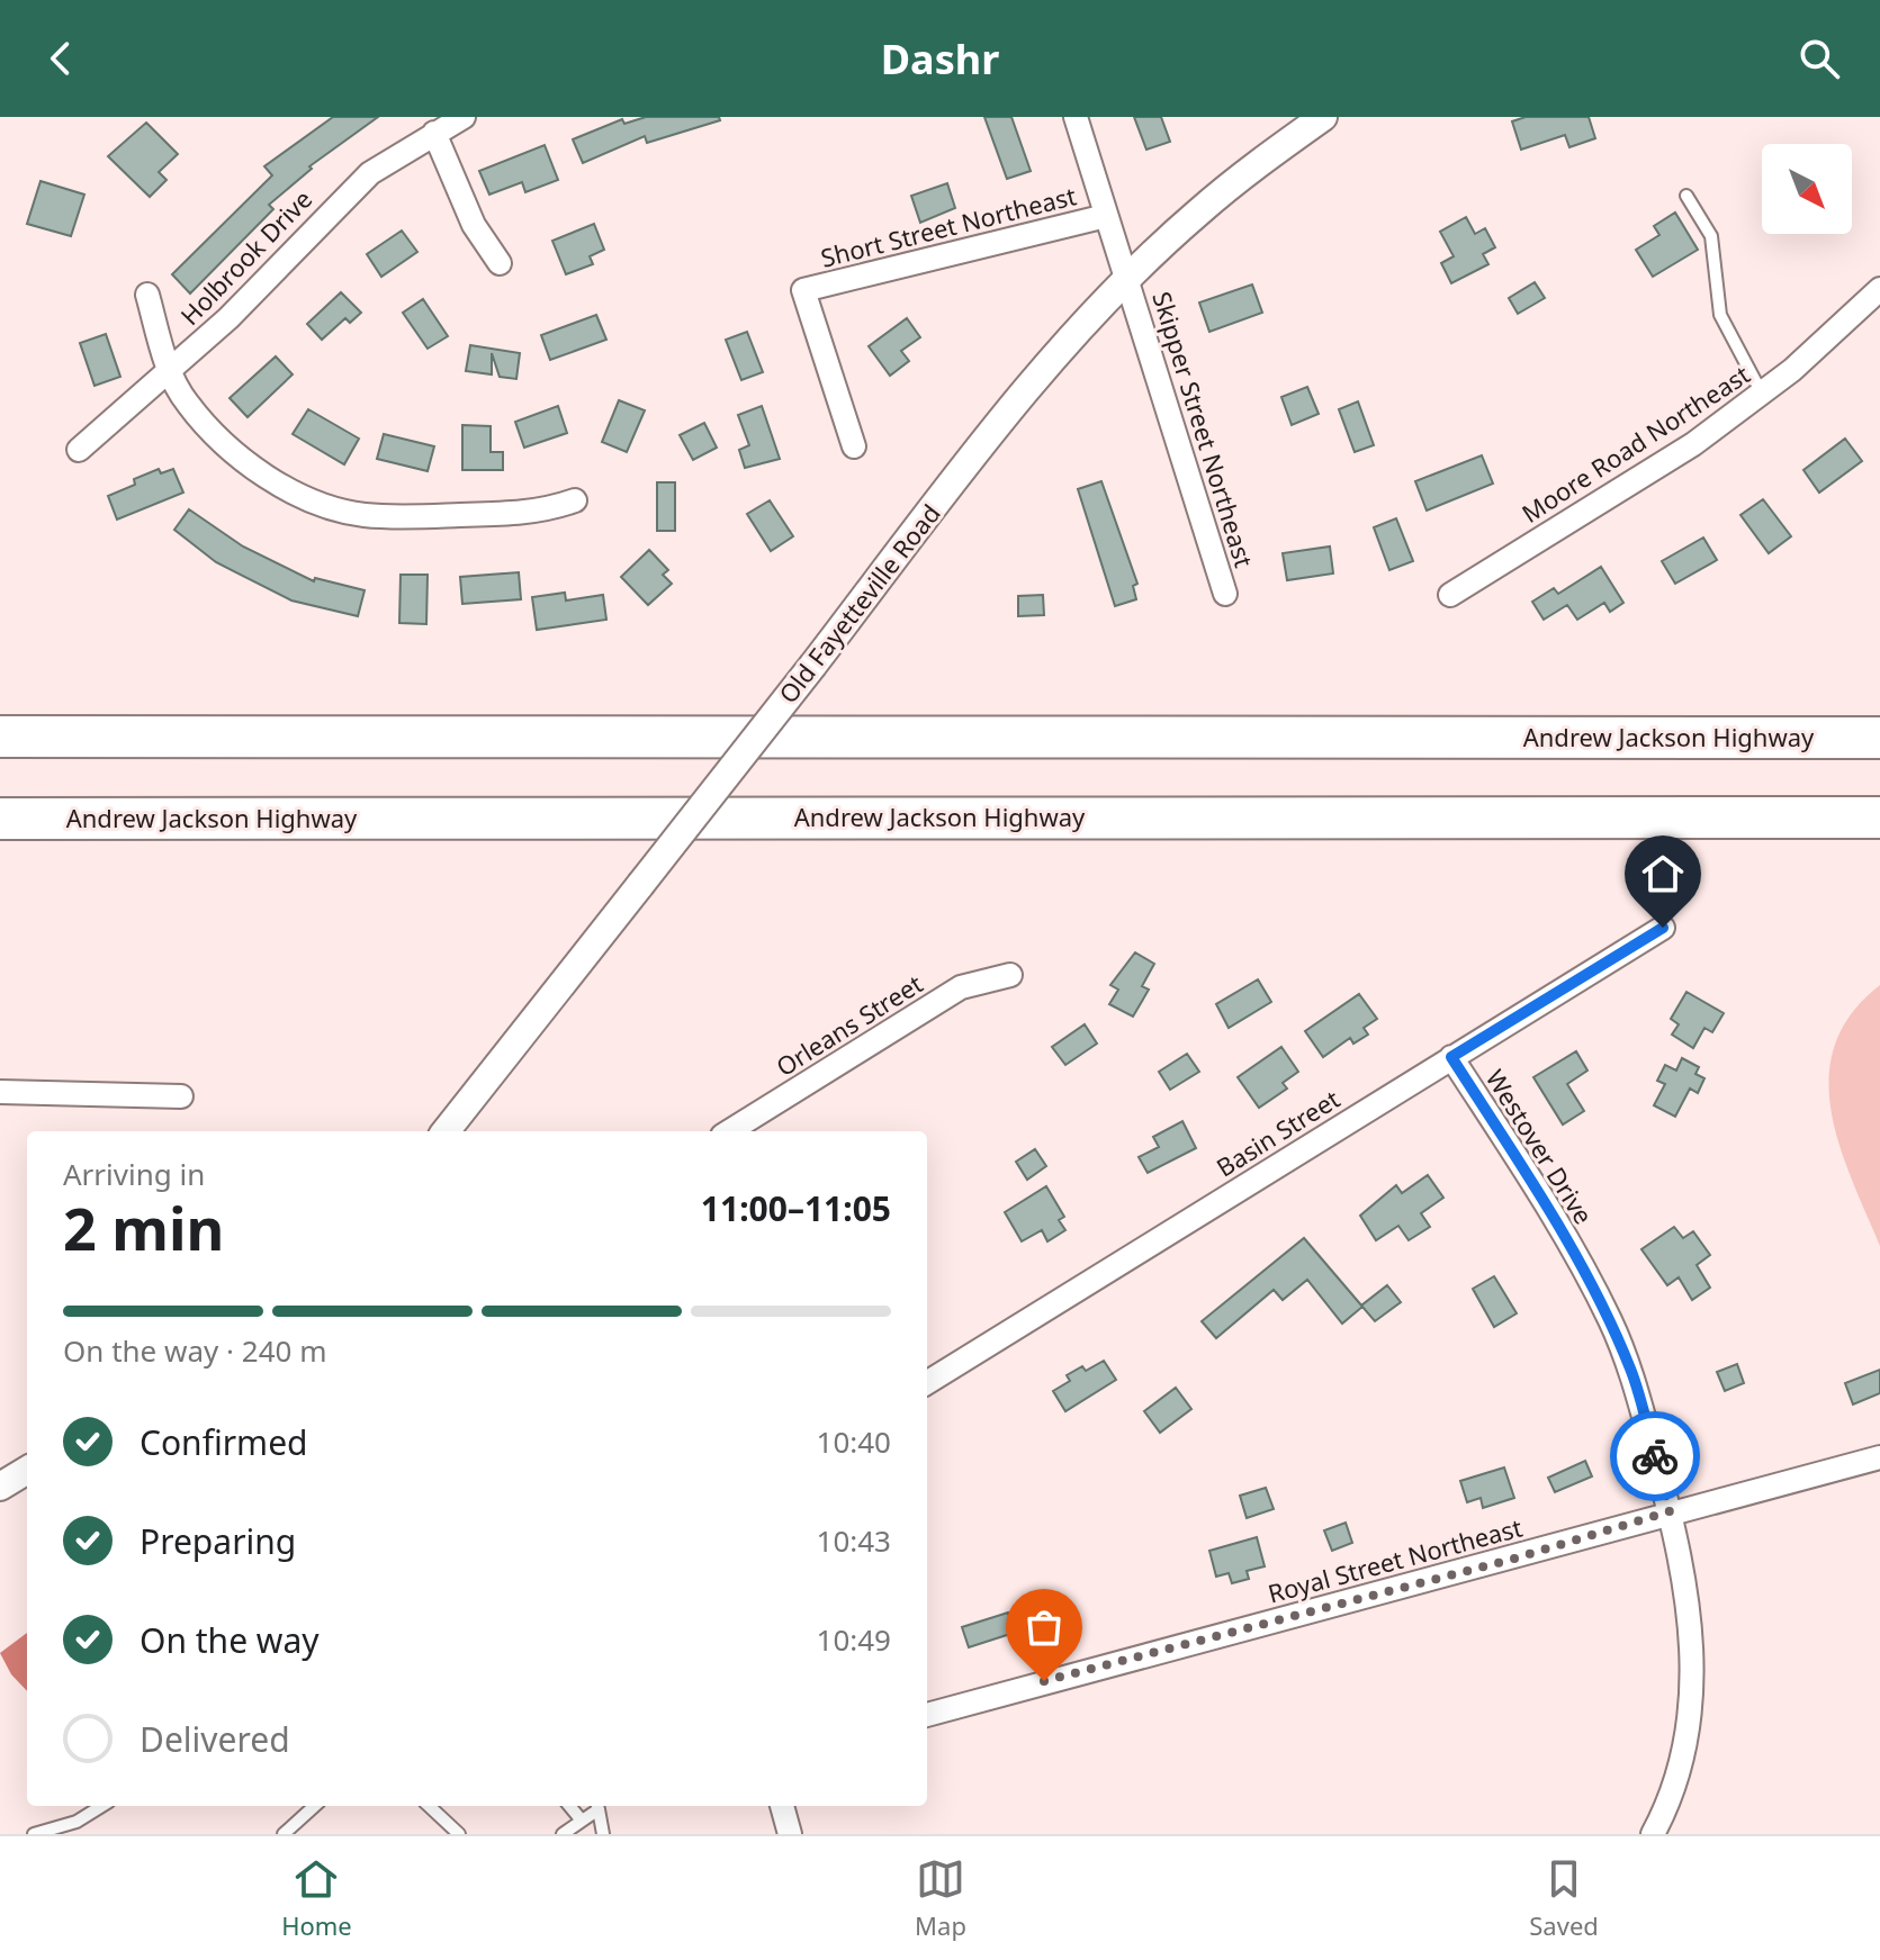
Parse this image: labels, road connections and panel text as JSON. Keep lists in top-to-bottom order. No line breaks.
{"streets":{"highway":["Andrew Jackson Highway"],"street":["Short Street Northeast","Holbrook Drive","Skipper Street Northeast","Moore Road Northeast","Old Fayetteville Road","Orleans Street","Basin Street","Westover Drive","Royal Street Northeast"]},"crossings":[["Short Street Northeast","Skipper Street Northeast"],["Skipper Street Northeast","Old Fayetteville Road"],["Basin Street","Westover Drive"],["Westover Drive","Royal Street Northeast"]],"north":"bottom right","page":{"header":"Dashr","heading":["2 min","Arriving in","11:00–11:05"],"bar":"On the way · 240 m","list":[["Confirmed","10:40"],["Preparing","10:43"],["On the way","10:49"],"Delivered"],"tabs":["Home","Map","Saved"]}}
